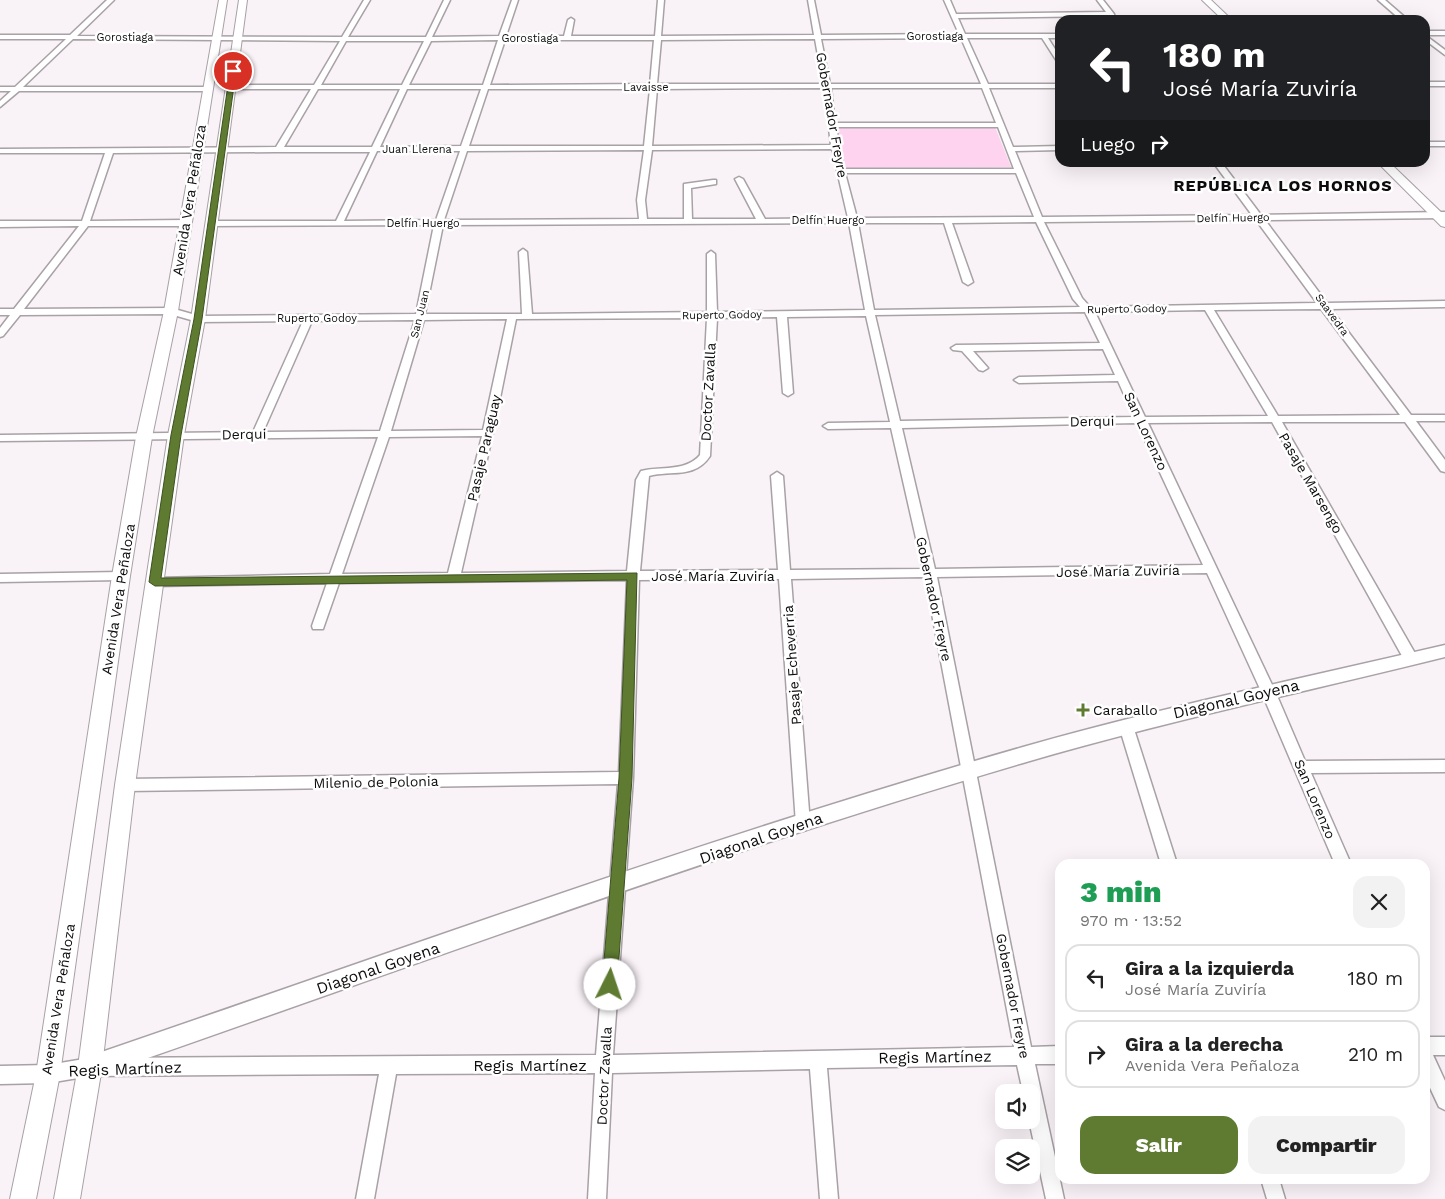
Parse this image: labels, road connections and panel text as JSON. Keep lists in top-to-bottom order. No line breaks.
{"streets":{"main road":["Avenida Vera Peñaloza"],"street":["Gorostiaga","Lavaisse","Gobernador Freyre","Juan Llerena","Delfín Huergo","Ruperto Godoy","San Juan","Saavedra","Doctor Zavalla","Derqui","San Lorenzo","Pasaje Paraguay","Pasaje Marsengo","José María Zuviría","Pasaje Echeverria","Diagonal Goyena","Milenio de Polonia","Regis Martínez"]},"crossings":[["Gorostiaga","Gobernador Freyre"],["Gorostiaga","Avenida Vera Peñaloza"],["Gorostiaga","San Juan"],["Gorostiaga","San Lorenzo"],["Lavaisse","Gobernador Freyre"],["Lavaisse","Avenida Vera Peñaloza"],["Lavaisse","San Juan"],["Lavaisse","San Lorenzo"],["Gobernador Freyre","Juan Llerena"],["Gobernador Freyre","Delfín Huergo"],["Gobernador Freyre","Ruperto Godoy"],["Gobernador Freyre","Derqui"],["Gobernador Freyre","José María Zuviría"],["Gobernador Freyre","Diagonal Goyena"],["Gobernador Freyre","Regis Martínez"],["Juan Llerena","Avenida Vera Peñaloza"],["Juan Llerena","San Juan"],["Avenida Vera Peñaloza","Delfín Huergo"],["Avenida Vera Peñaloza","Ruperto Godoy"],["Avenida Vera Peñaloza","Derqui"],["Avenida Vera Peñaloza","José María Zuviría"],["Avenida Vera Peñaloza","Diagonal Goyena"],["Avenida Vera Peñaloza","Milenio de Polonia"],["Avenida Vera Peñaloza","Regis Martínez"],["Delfín Huergo","San Juan"],["Delfín Huergo","Saavedra"],["Delfín Huergo","San Lorenzo"],["Ruperto Godoy","San Juan"],["Ruperto Godoy","Saavedra"],["Ruperto Godoy","Doctor Zavalla"],["Ruperto Godoy","San Lorenzo"],["Ruperto Godoy","Pasaje Paraguay"],["Ruperto Godoy","Pasaje Marsengo"],["San Juan","Derqui"],["San Juan","José María Zuviría"],["Saavedra","Derqui"],["Doctor Zavalla","José María Zuviría"],["Doctor Zavalla","Diagonal Goyena"],["Doctor Zavalla","Milenio de Polonia"],["Doctor Zavalla","Regis Martínez"],["Derqui","San Lorenzo"],["Derqui","Pasaje Paraguay"],["Derqui","Pasaje Marsengo"],["San Lorenzo","José María Zuviría"],["San Lorenzo","Diagonal Goyena"],["Pasaje Paraguay","José María Zuviría"],["Pasaje Marsengo","Diagonal Goyena"],["José María Zuviría","Pasaje Echeverria"],["Pasaje Echeverria","Diagonal Goyena"],["Diagonal Goyena","Regis Martínez"]],"districts":["REPÚBLICA LOS HORNOS"],"places":{"health":["Caraballo"]},"page":{"turn":["180 m","José María Zuviría"],"then":"Luego","heading":["3 min","970 m · 13:52"],"list":[{"name":"Gira a la izquierda","note":"José María Zuviría","value":"180 m"},{"name":"Gira a la derecha","note":"Avenida Vera Peñaloza","value":"210 m"}],"buttons":["Salir","Compartir"]}}
